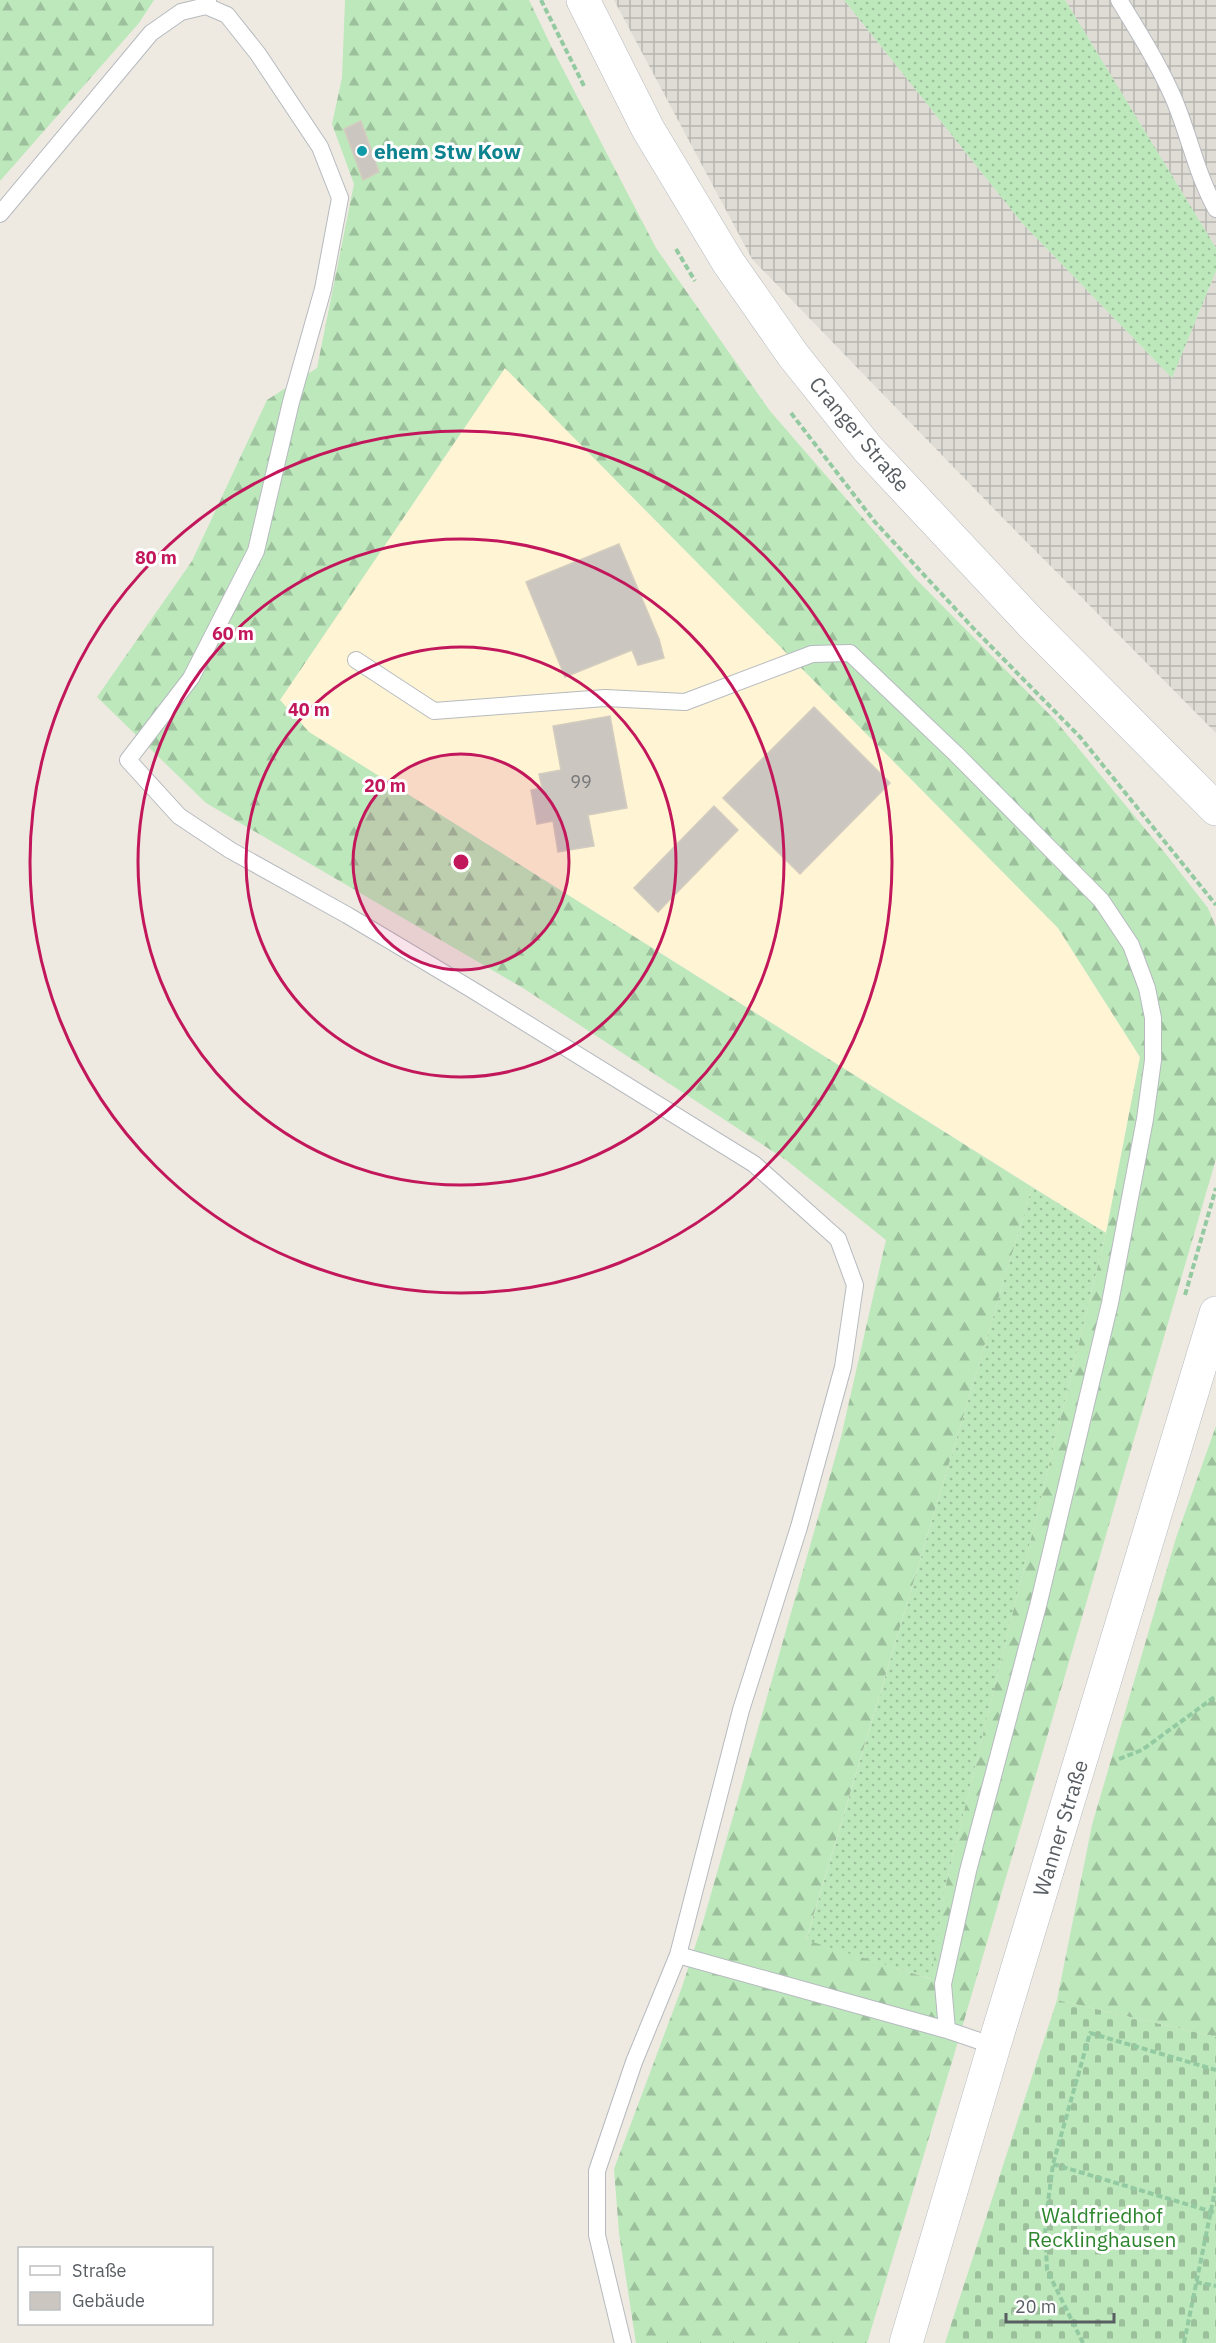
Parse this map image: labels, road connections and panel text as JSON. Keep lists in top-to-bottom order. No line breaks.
{"streets":{"street":["Cranger Straße","Wanner Straße"]},"parks":["Waldfriedhof Recklinghausen"],"places":["ehem Stw Kow"],"house_numbers":["99"],"legend":["Straße","Gebäude"],"scale_bar":"20 m","rings":["80 m","60 m","40 m","20 m"]}
